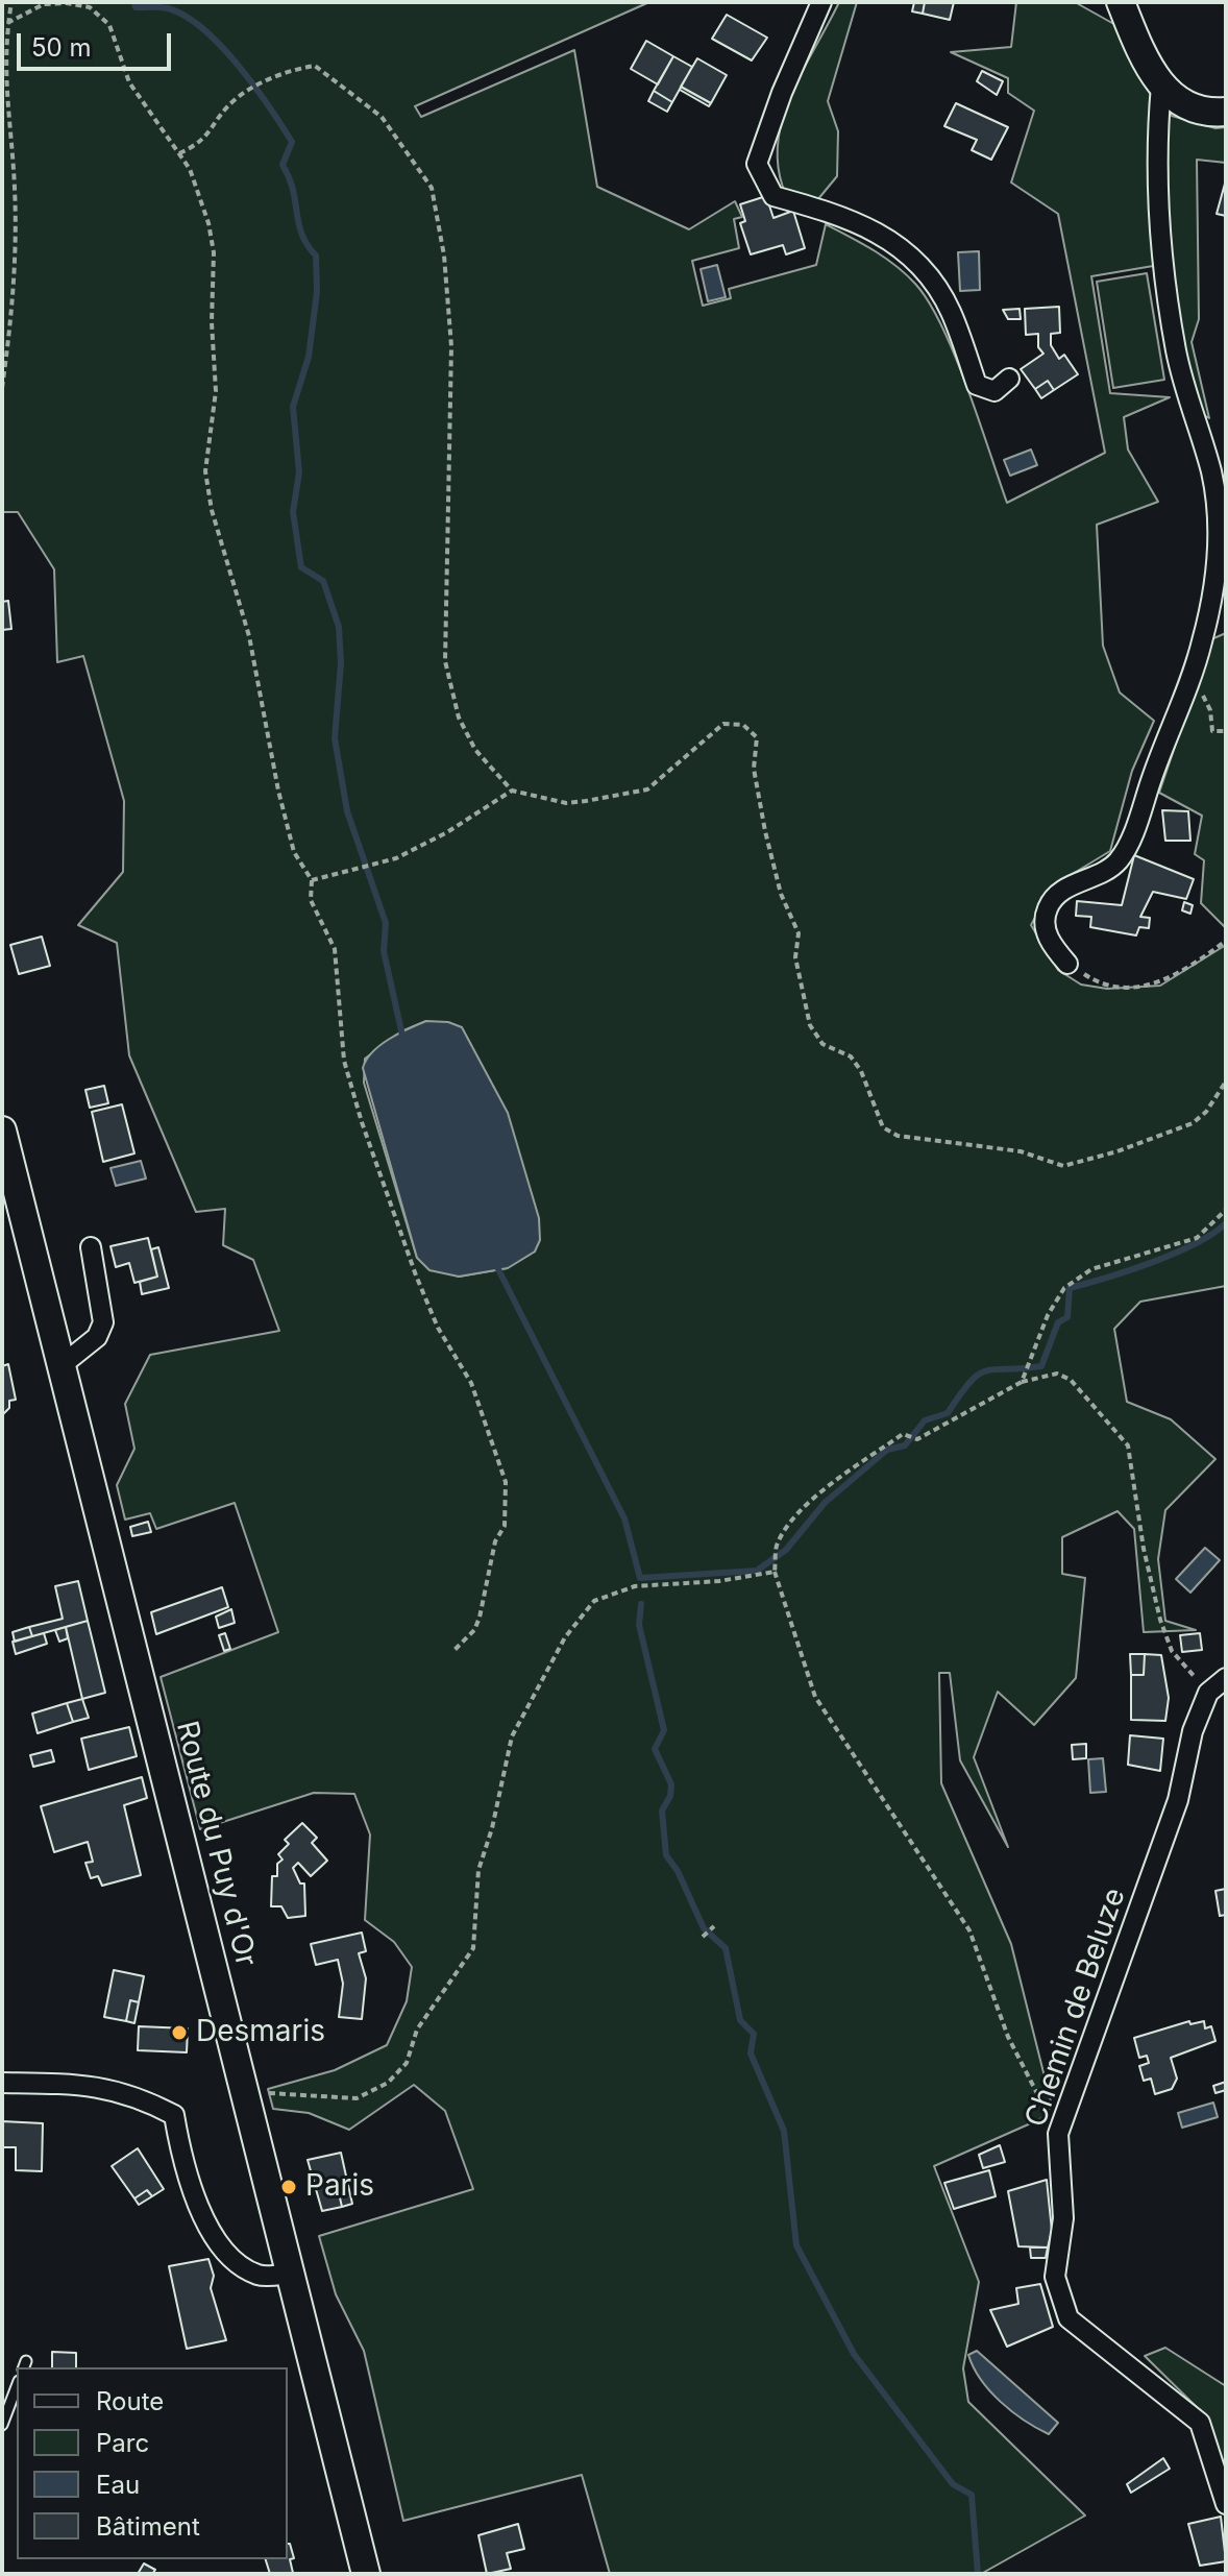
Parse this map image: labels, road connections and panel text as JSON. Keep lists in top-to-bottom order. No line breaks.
{"streets":{"main road":["Route du Puy d'Or"],"street":["Chemin de Beluze"]},"places":["Desmaris","Paris"],"legend":["Route","Parc","Eau","Bâtiment"],"scale_bar":"50 m"}
